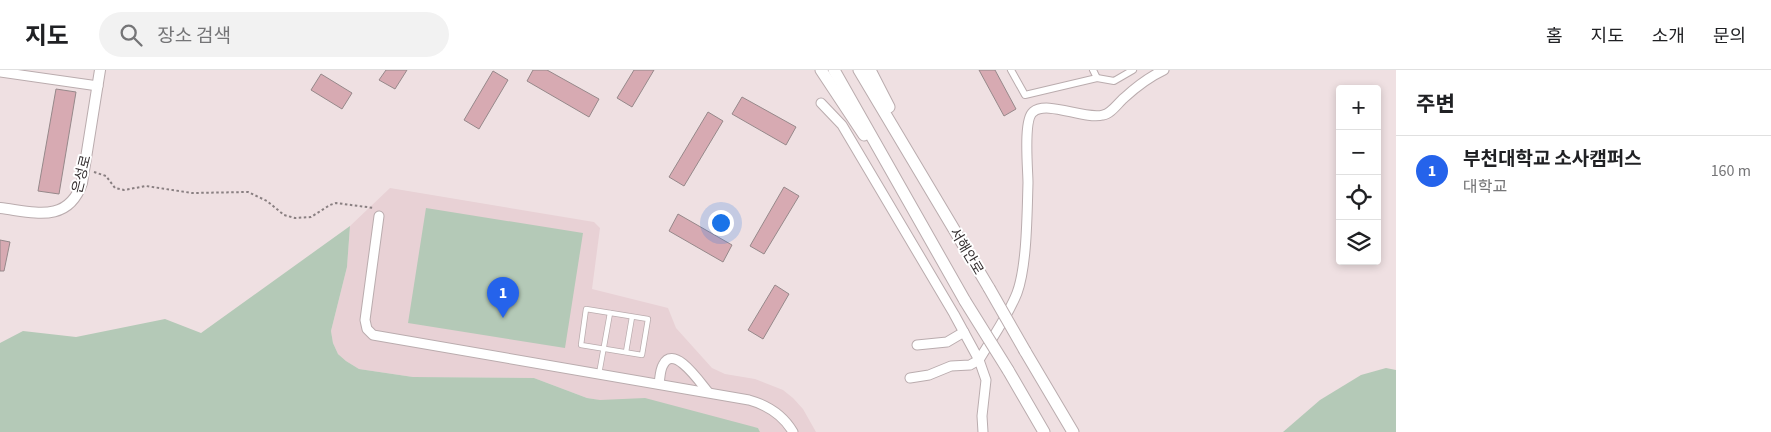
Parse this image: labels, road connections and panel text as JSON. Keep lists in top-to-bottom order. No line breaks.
{"streets":{"main road":["서해안로"],"street":["은성로"]},"page":{"header":"지도","search":"장소 검색","nav":["홈","지도","소개","문의"],"heading":"주변","map_buttons":["+","−"],"list":[{"mark":"1","name":"부천대학교 소사캠퍼스","note":"대학교","value":"160 m"}],"pins":"1"}}
